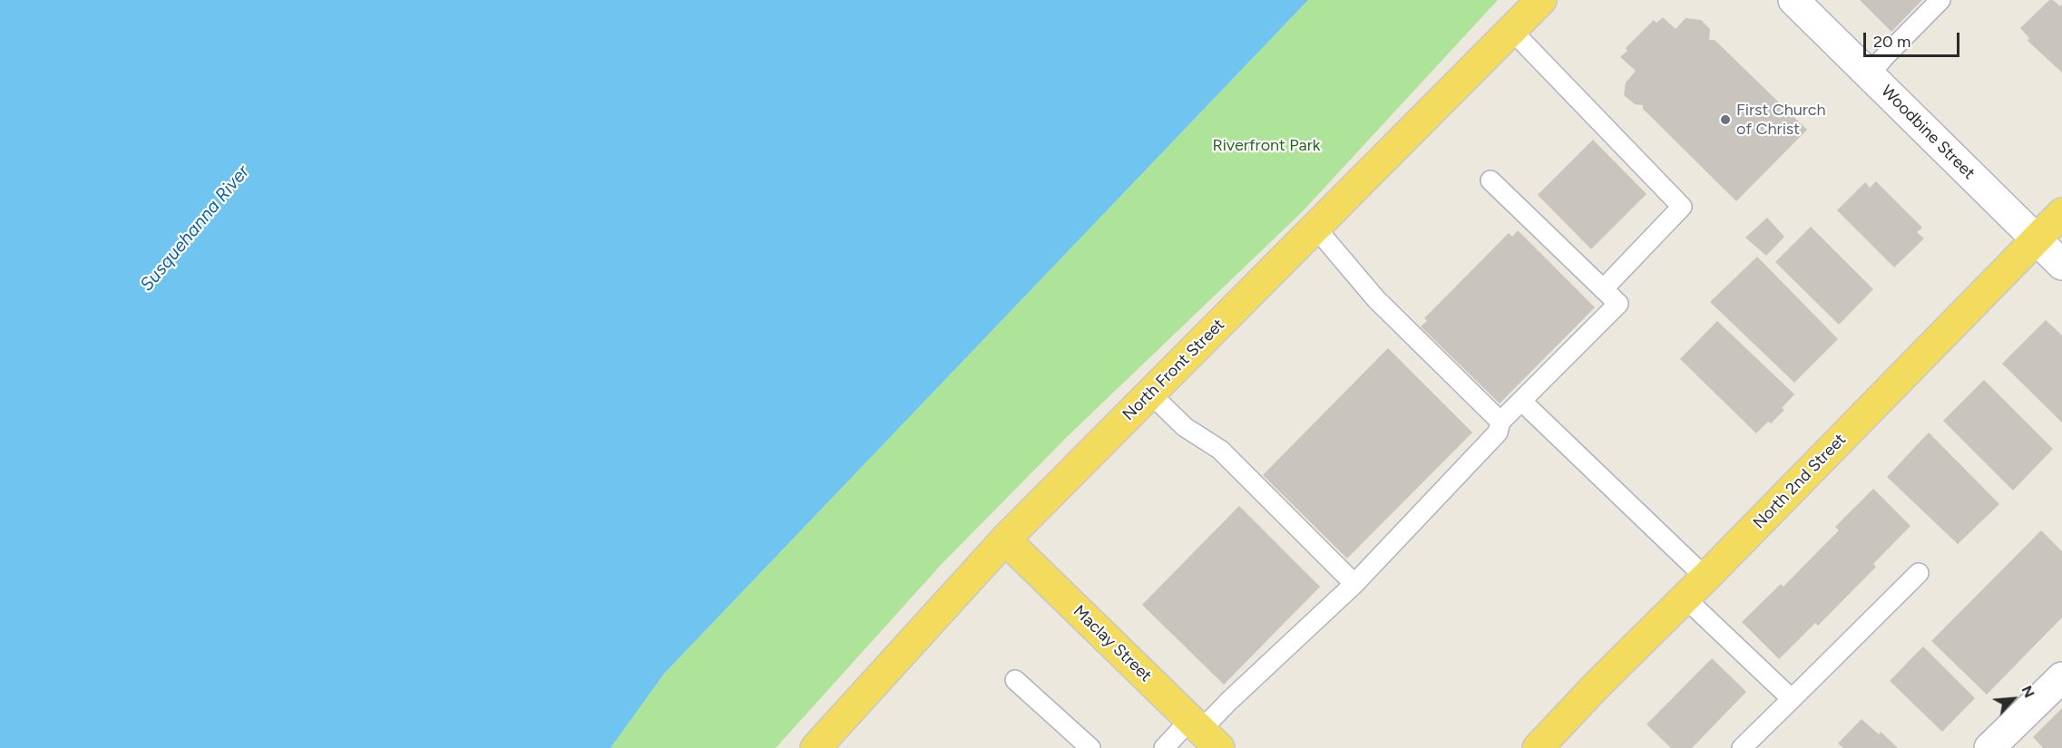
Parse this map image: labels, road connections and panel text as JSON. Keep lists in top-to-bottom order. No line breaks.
{"streets":{"main road":["North Front Street","North 2nd Street","Maclay Street"],"street":["Woodbine Street"]},"crossings":[["Woodbine Street","North 2nd Street"],["North Front Street","Maclay Street"]],"water":["Susquehanna River"],"parks":["Riverfront Park"],"places":["First Church of Christ"],"scale_bar":"20 m","north":"top right"}
